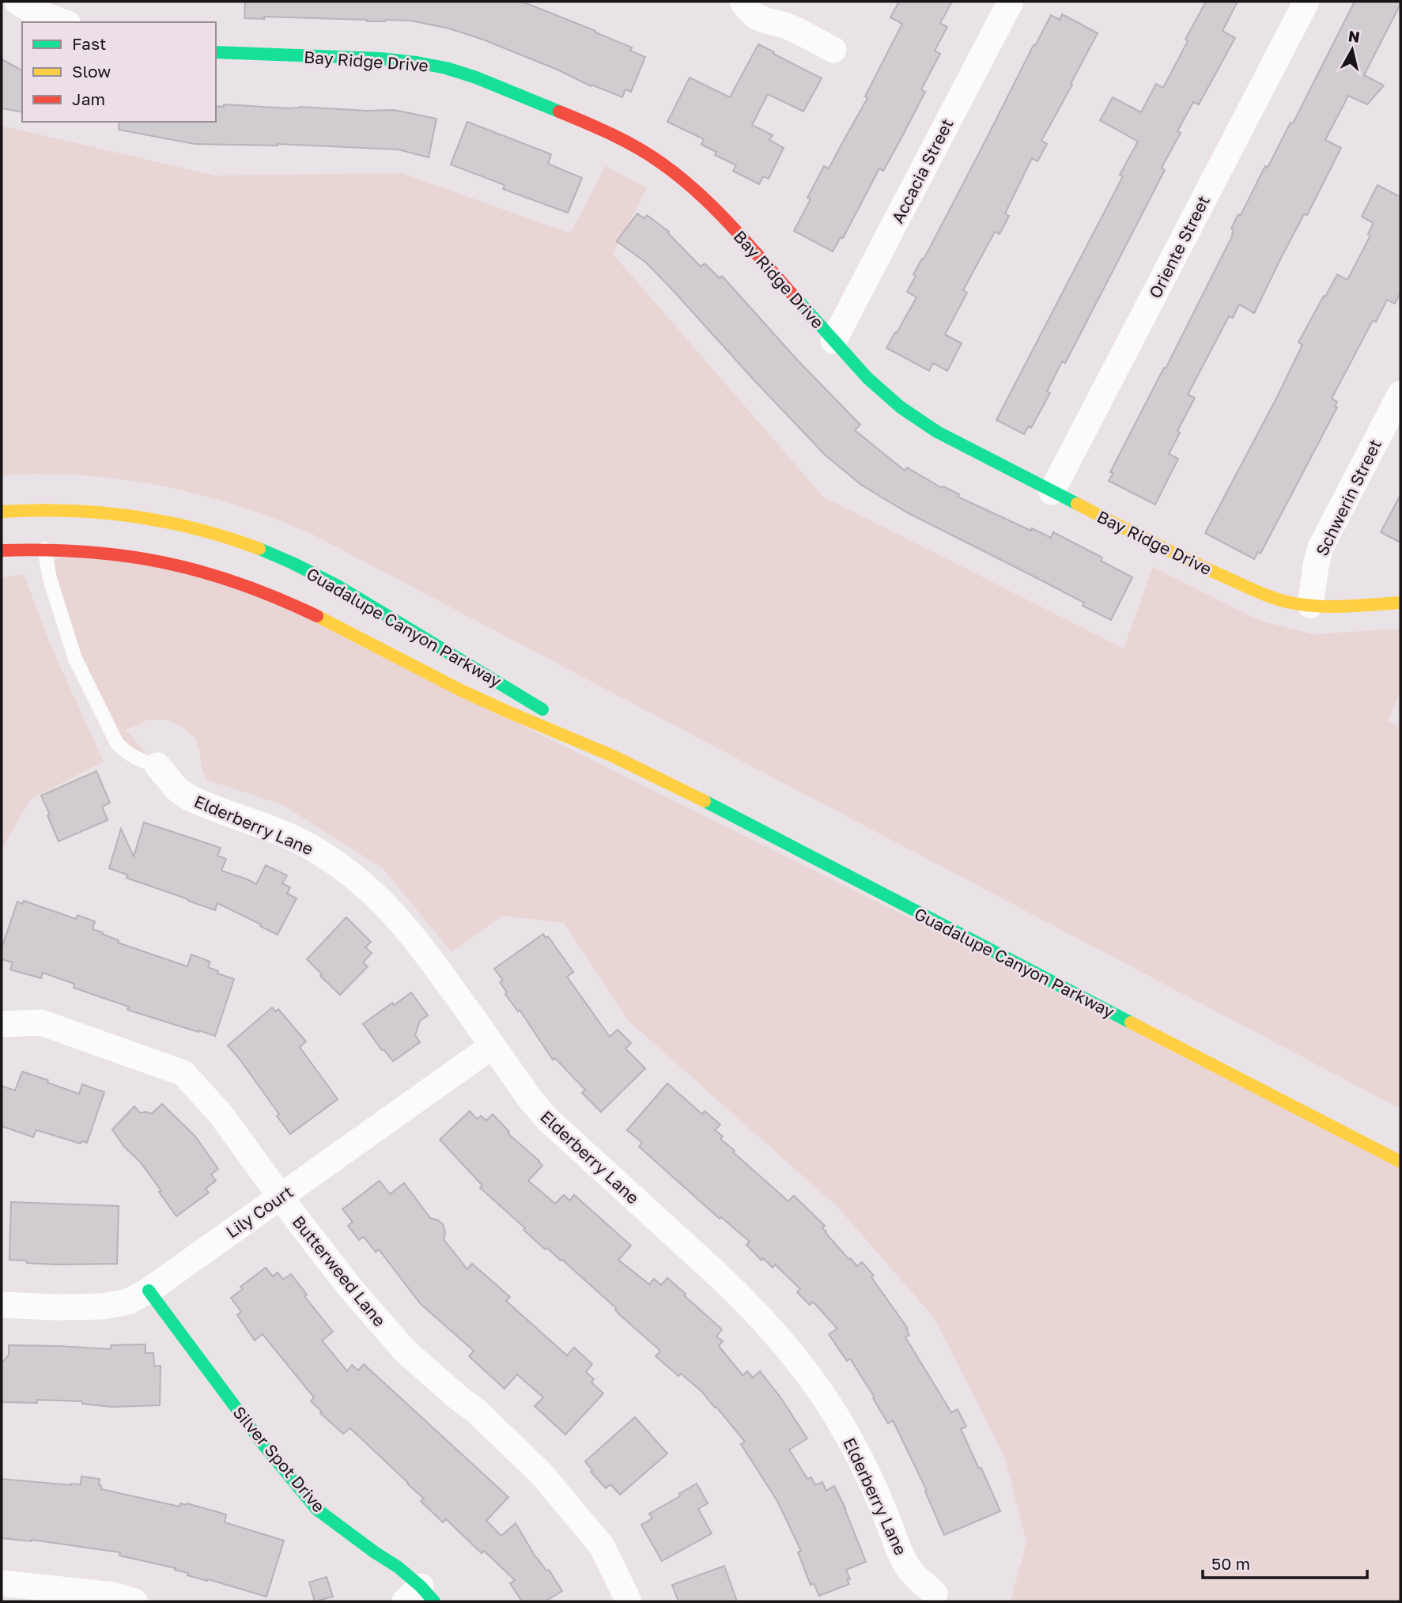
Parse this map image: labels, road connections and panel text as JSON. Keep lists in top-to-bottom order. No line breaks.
{"streets":{"main road":["Bay Ridge Drive","Guadalupe Canyon Parkway","Silver Spot Drive"],"street":["Accacia Street","Oriente Street","Schwerin Street","Elderberry Lane","Lily Court","Butterweed Lane"]},"crossings":[["Bay Ridge Drive","Accacia Street"],["Bay Ridge Drive","Oriente Street"],["Bay Ridge Drive","Schwerin Street"],["Elderberry Lane","Lily Court"],["Lily Court","Butterweed Lane"],["Lily Court","Silver Spot Drive"]],"legend":["Fast","Slow","Jam"],"scale_bar":"50 m","north":"top"}
